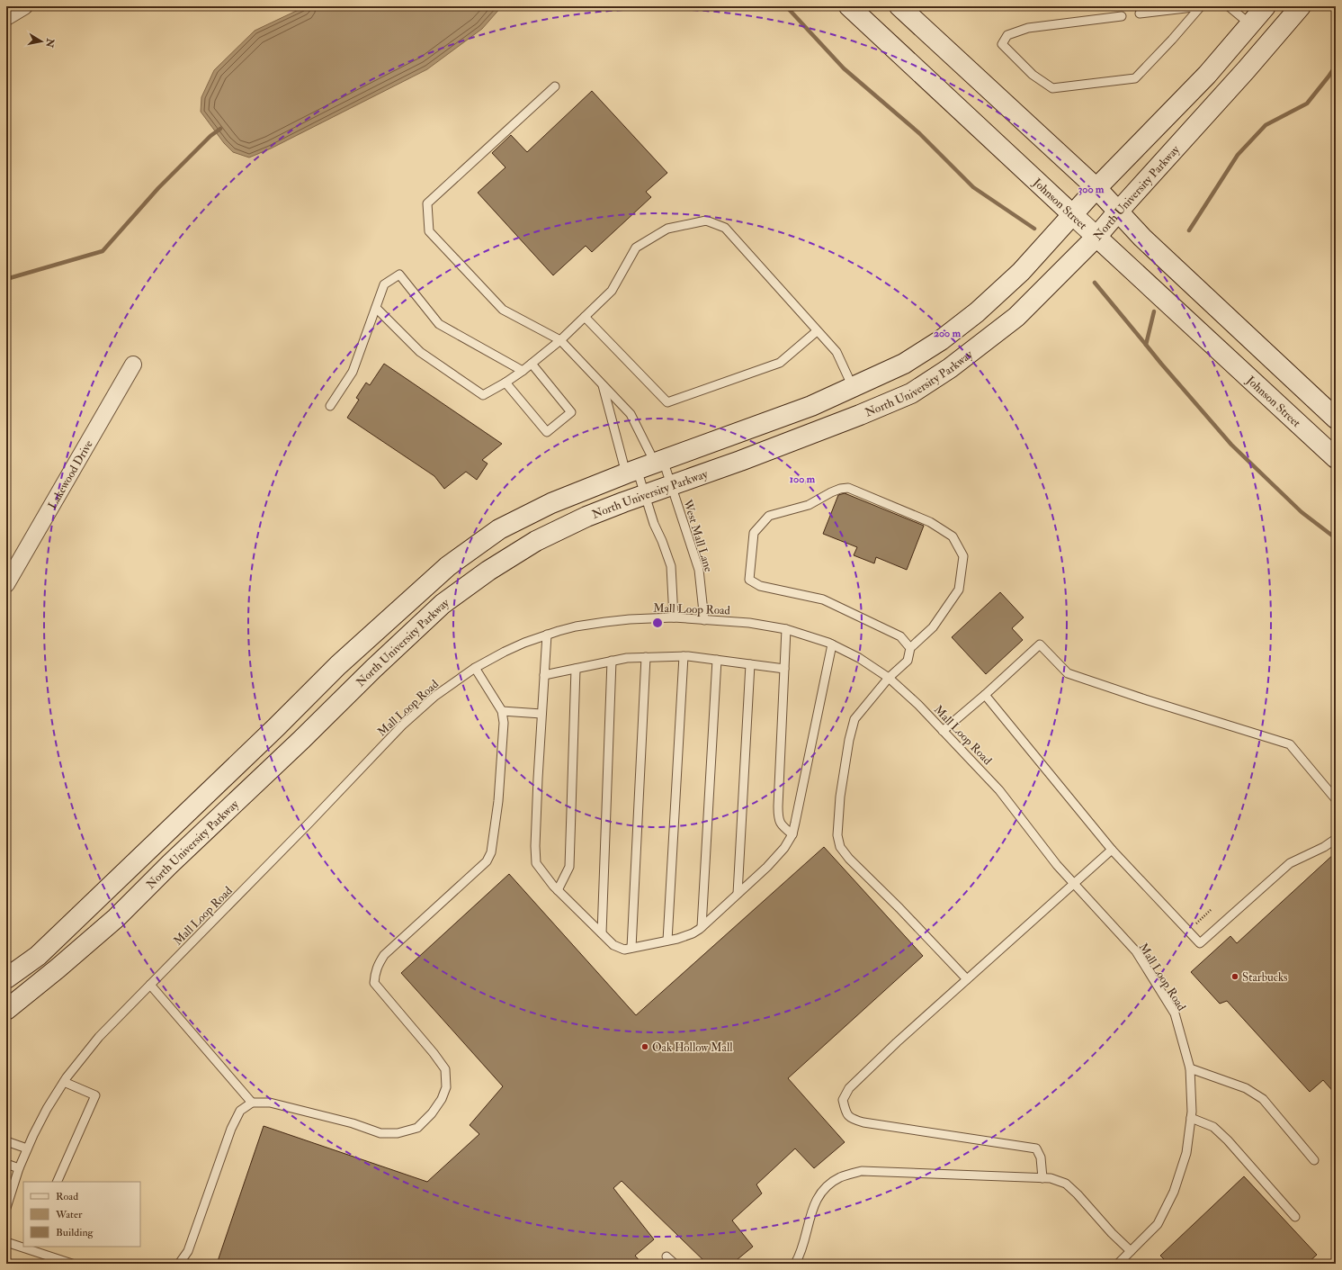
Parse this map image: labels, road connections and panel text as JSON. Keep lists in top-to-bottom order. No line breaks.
{"streets":{"main road":["North University Parkway","Johnson Street"],"street":["Lakewood Drive"],"lane":["West Mall Lane","Mall Loop Road"]},"crossings":[["North University Parkway","Johnson Street"],["North University Parkway","West Mall Lane"],["West Mall Lane","Mall Loop Road"]],"places":["Starbucks","Oak Hollow Mall"],"legend":["Road","Water","Building"],"north":"right","rings":["300 m","200 m","100 m"]}
